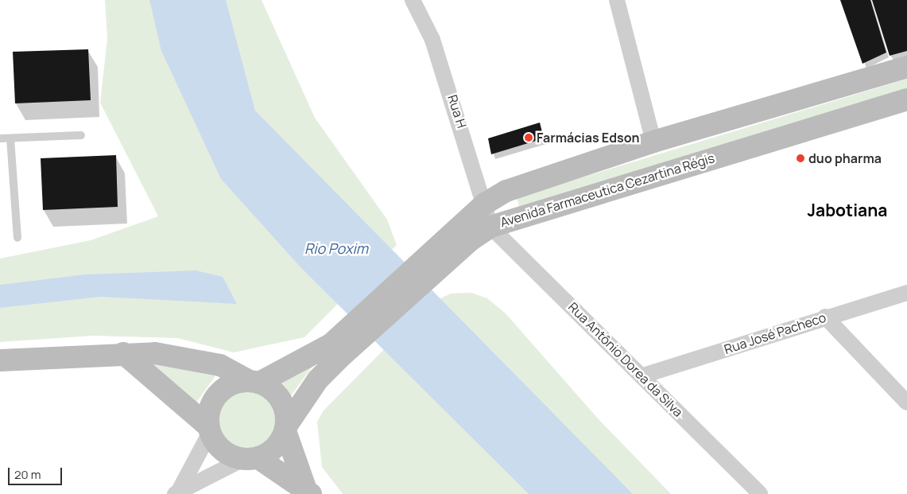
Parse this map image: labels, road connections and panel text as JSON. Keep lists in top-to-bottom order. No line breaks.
{"streets":{"street":["Rua H","Avenida Farmaceutica Cezartina Régis","Rua José Pacheco","Rua Antônio Dorea da Silva"]},"crossings":[["Rua H","Avenida Farmaceutica Cezartina Régis"],["Rua H","Rua Antônio Dorea da Silva"],["Avenida Farmaceutica Cezartina Régis","Rua Antônio Dorea da Silva"],["Rua José Pacheco","Rua Antônio Dorea da Silva"]],"districts":["Jabotiana"],"water":["Rio Poxim"],"places":["Farmácias Edson","duo pharma"],"scale_bar":"20 m"}
